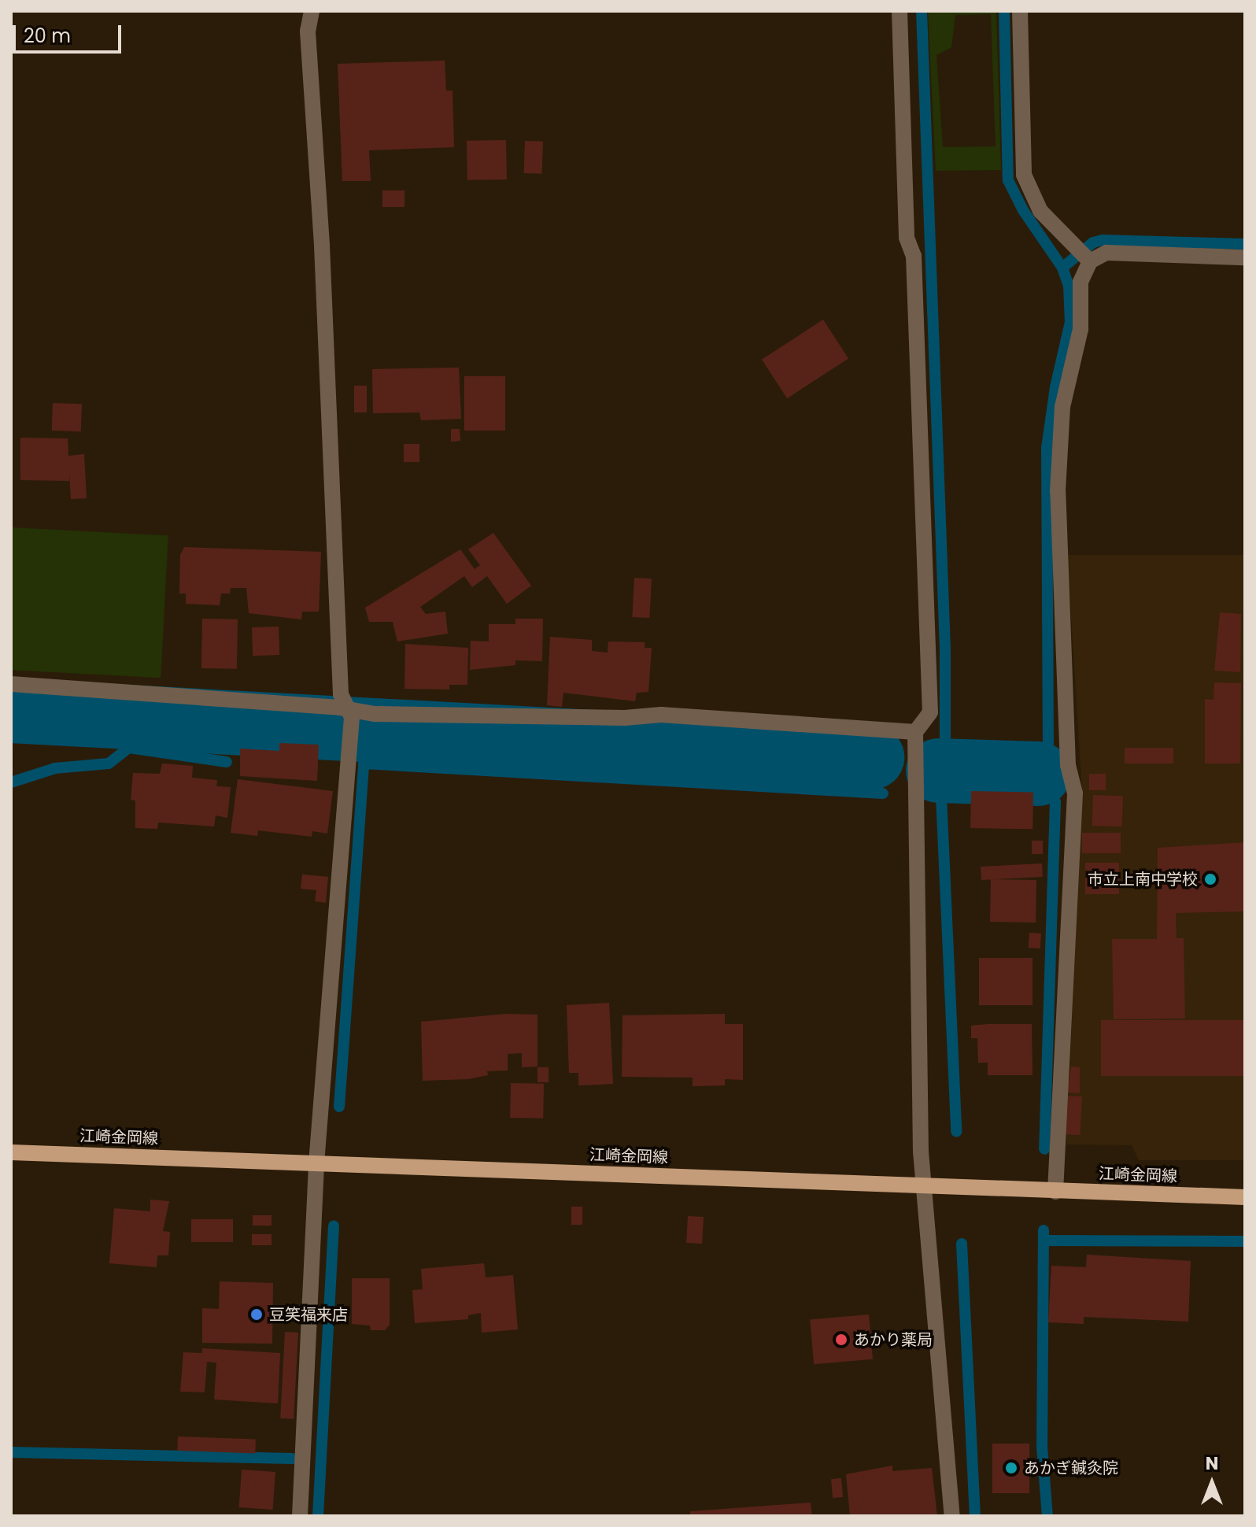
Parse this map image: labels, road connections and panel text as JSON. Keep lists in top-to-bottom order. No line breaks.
{"streets":{"main road":["江崎金岡線"]},"places":["市立上南中学校","豆笑福来店","あかり薬局","あかぎ鍼灸院"],"scale_bar":"20 m","north":"top"}
